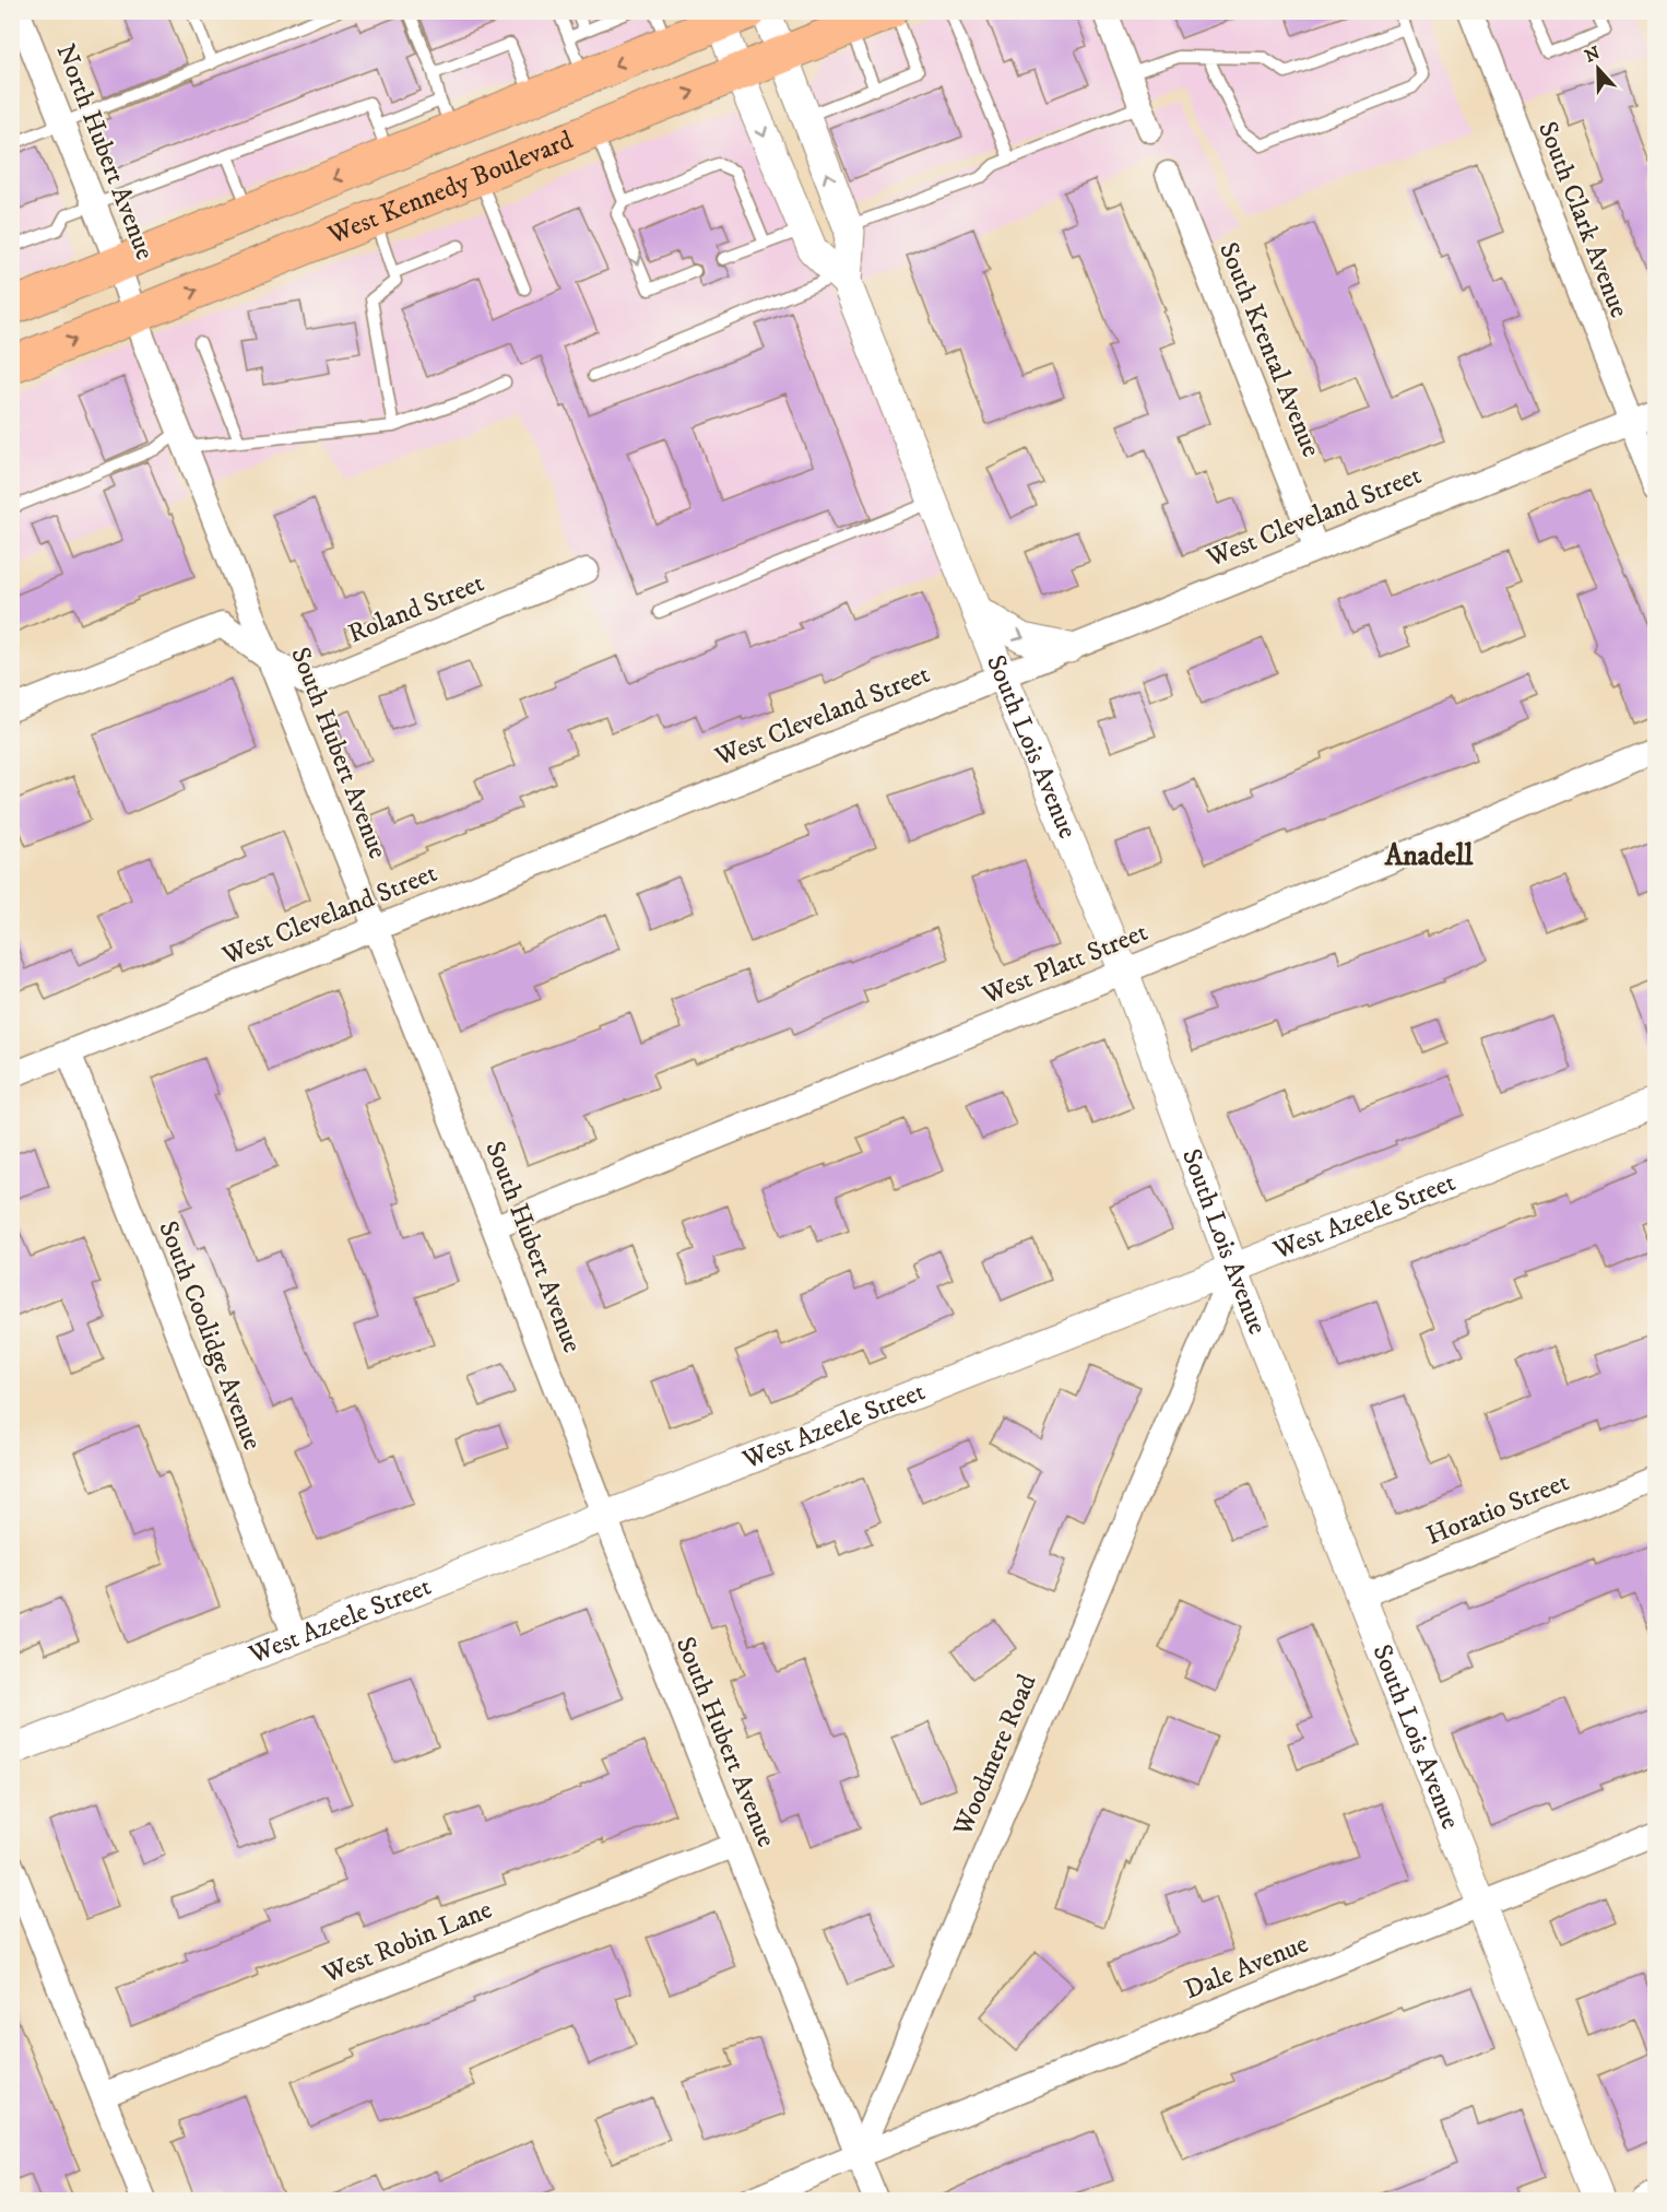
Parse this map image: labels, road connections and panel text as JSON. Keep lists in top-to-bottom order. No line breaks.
{"streets":{"main road":["West Kennedy Boulevard"],"street":["North Hubert Avenue","South Clark Avenue","South Krental Avenue","West Cleveland Street","Roland Street","South Lois Avenue","South Hubert Avenue","West Platt Street","West Azeele Street","South Coolidge Avenue","Horatio Street","Woodmere Road","West Robin Lane","Dale Avenue"]},"crossings":[["North Hubert Avenue","West Kennedy Boulevard"],["North Hubert Avenue","South Hubert Avenue"],["West Kennedy Boulevard","South Lois Avenue"],["West Kennedy Boulevard","South Hubert Avenue"],["South Clark Avenue","West Cleveland Street"],["South Krental Avenue","West Cleveland Street"],["West Cleveland Street","South Lois Avenue"],["West Cleveland Street","South Hubert Avenue"],["West Cleveland Street","South Coolidge Avenue"],["Roland Street","South Hubert Avenue"],["South Lois Avenue","West Platt Street"],["South Lois Avenue","West Azeele Street"],["South Lois Avenue","Horatio Street"],["South Lois Avenue","Woodmere Road"],["South Lois Avenue","Dale Avenue"],["South Hubert Avenue","West Platt Street"],["South Hubert Avenue","West Azeele Street"],["South Hubert Avenue","Woodmere Road"],["South Hubert Avenue","West Robin Lane"],["South Hubert Avenue","Dale Avenue"],["West Azeele Street","South Coolidge Avenue"],["West Azeele Street","Woodmere Road"],["Woodmere Road","Dale Avenue"]],"districts":["Anadell"],"north":"top"}
